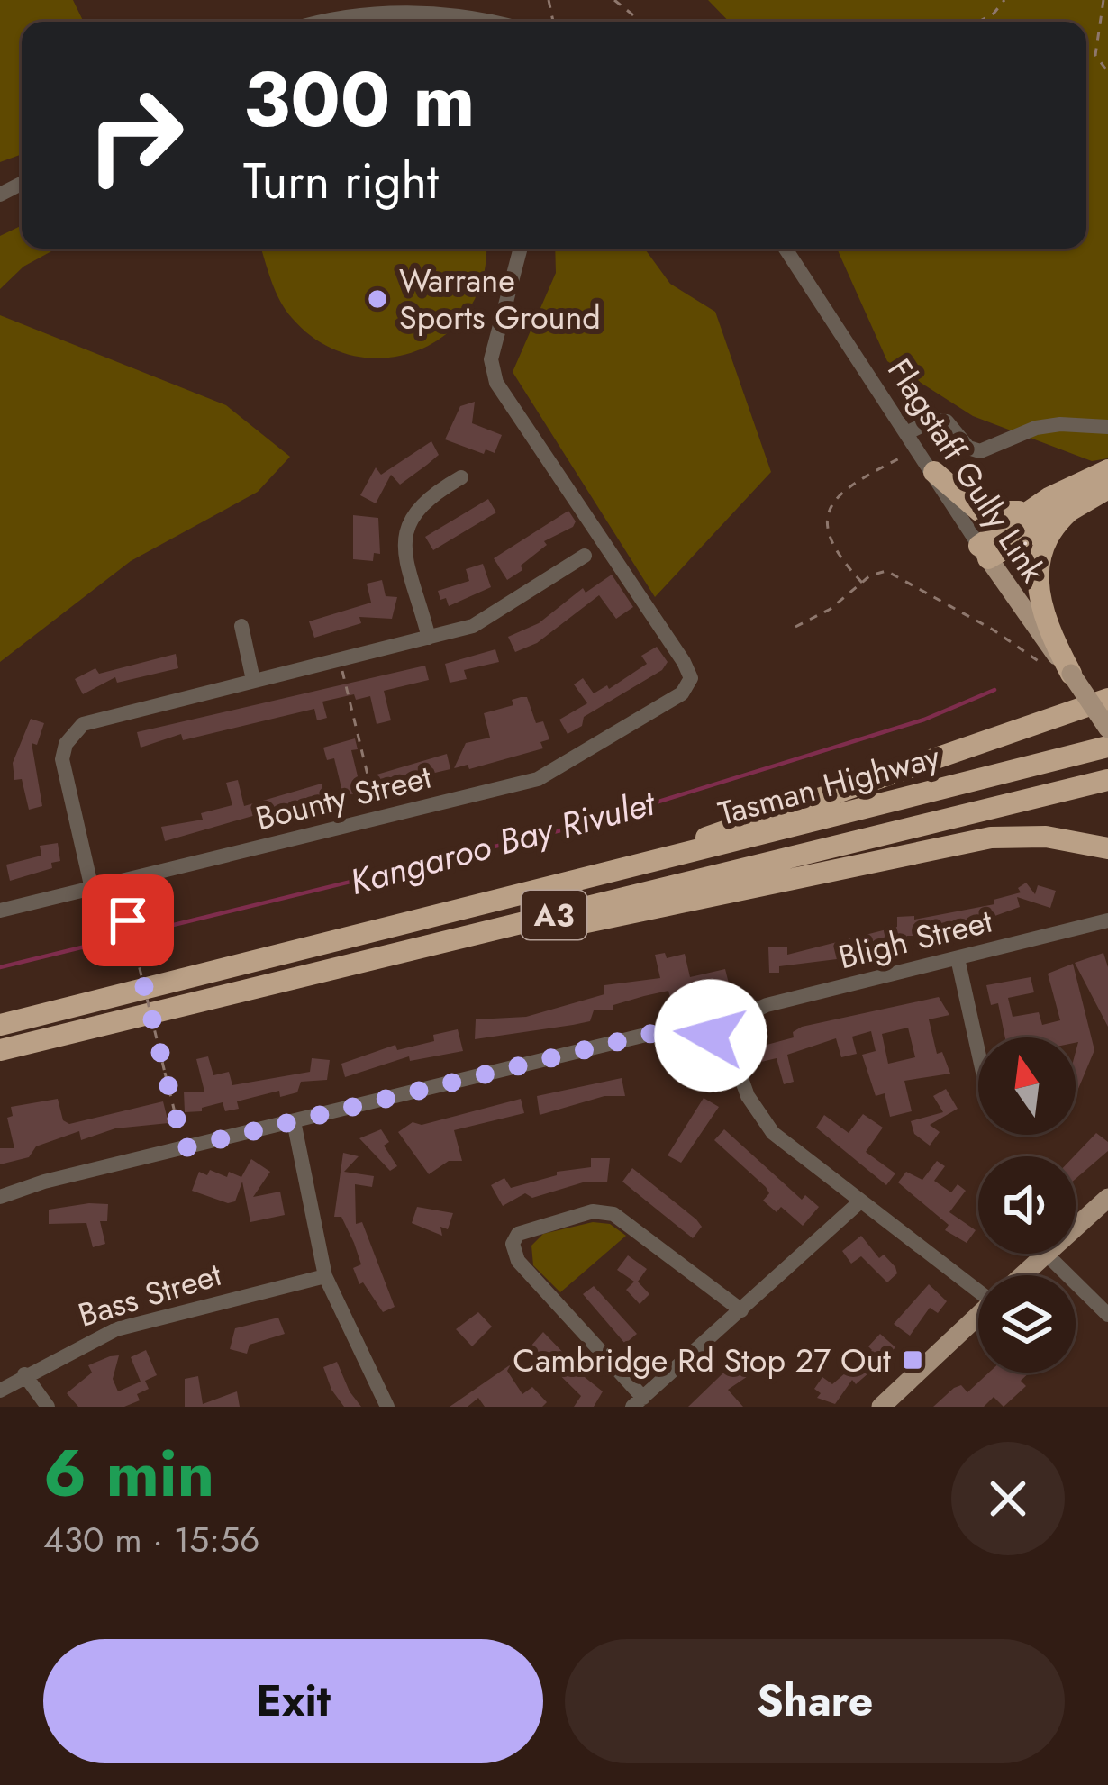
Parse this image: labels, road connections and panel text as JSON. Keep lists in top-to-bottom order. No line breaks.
{"streets":{"highway":["Tasman Highway","A3"],"main road":["Flagstaff Gully Link"],"street":["Bounty Street","Bligh Street","Bass Street"]},"water":["Kangaroo Bay Rivulet"],"places":{"other":["Warrane Sports Ground"],"transit":["Cambridge Rd Stop 27 Out"]},"north":"top","page":{"turn":["300 m","Turn right"],"heading":["6 min","430 m · 15:56"],"buttons":["Exit","Share"]}}
